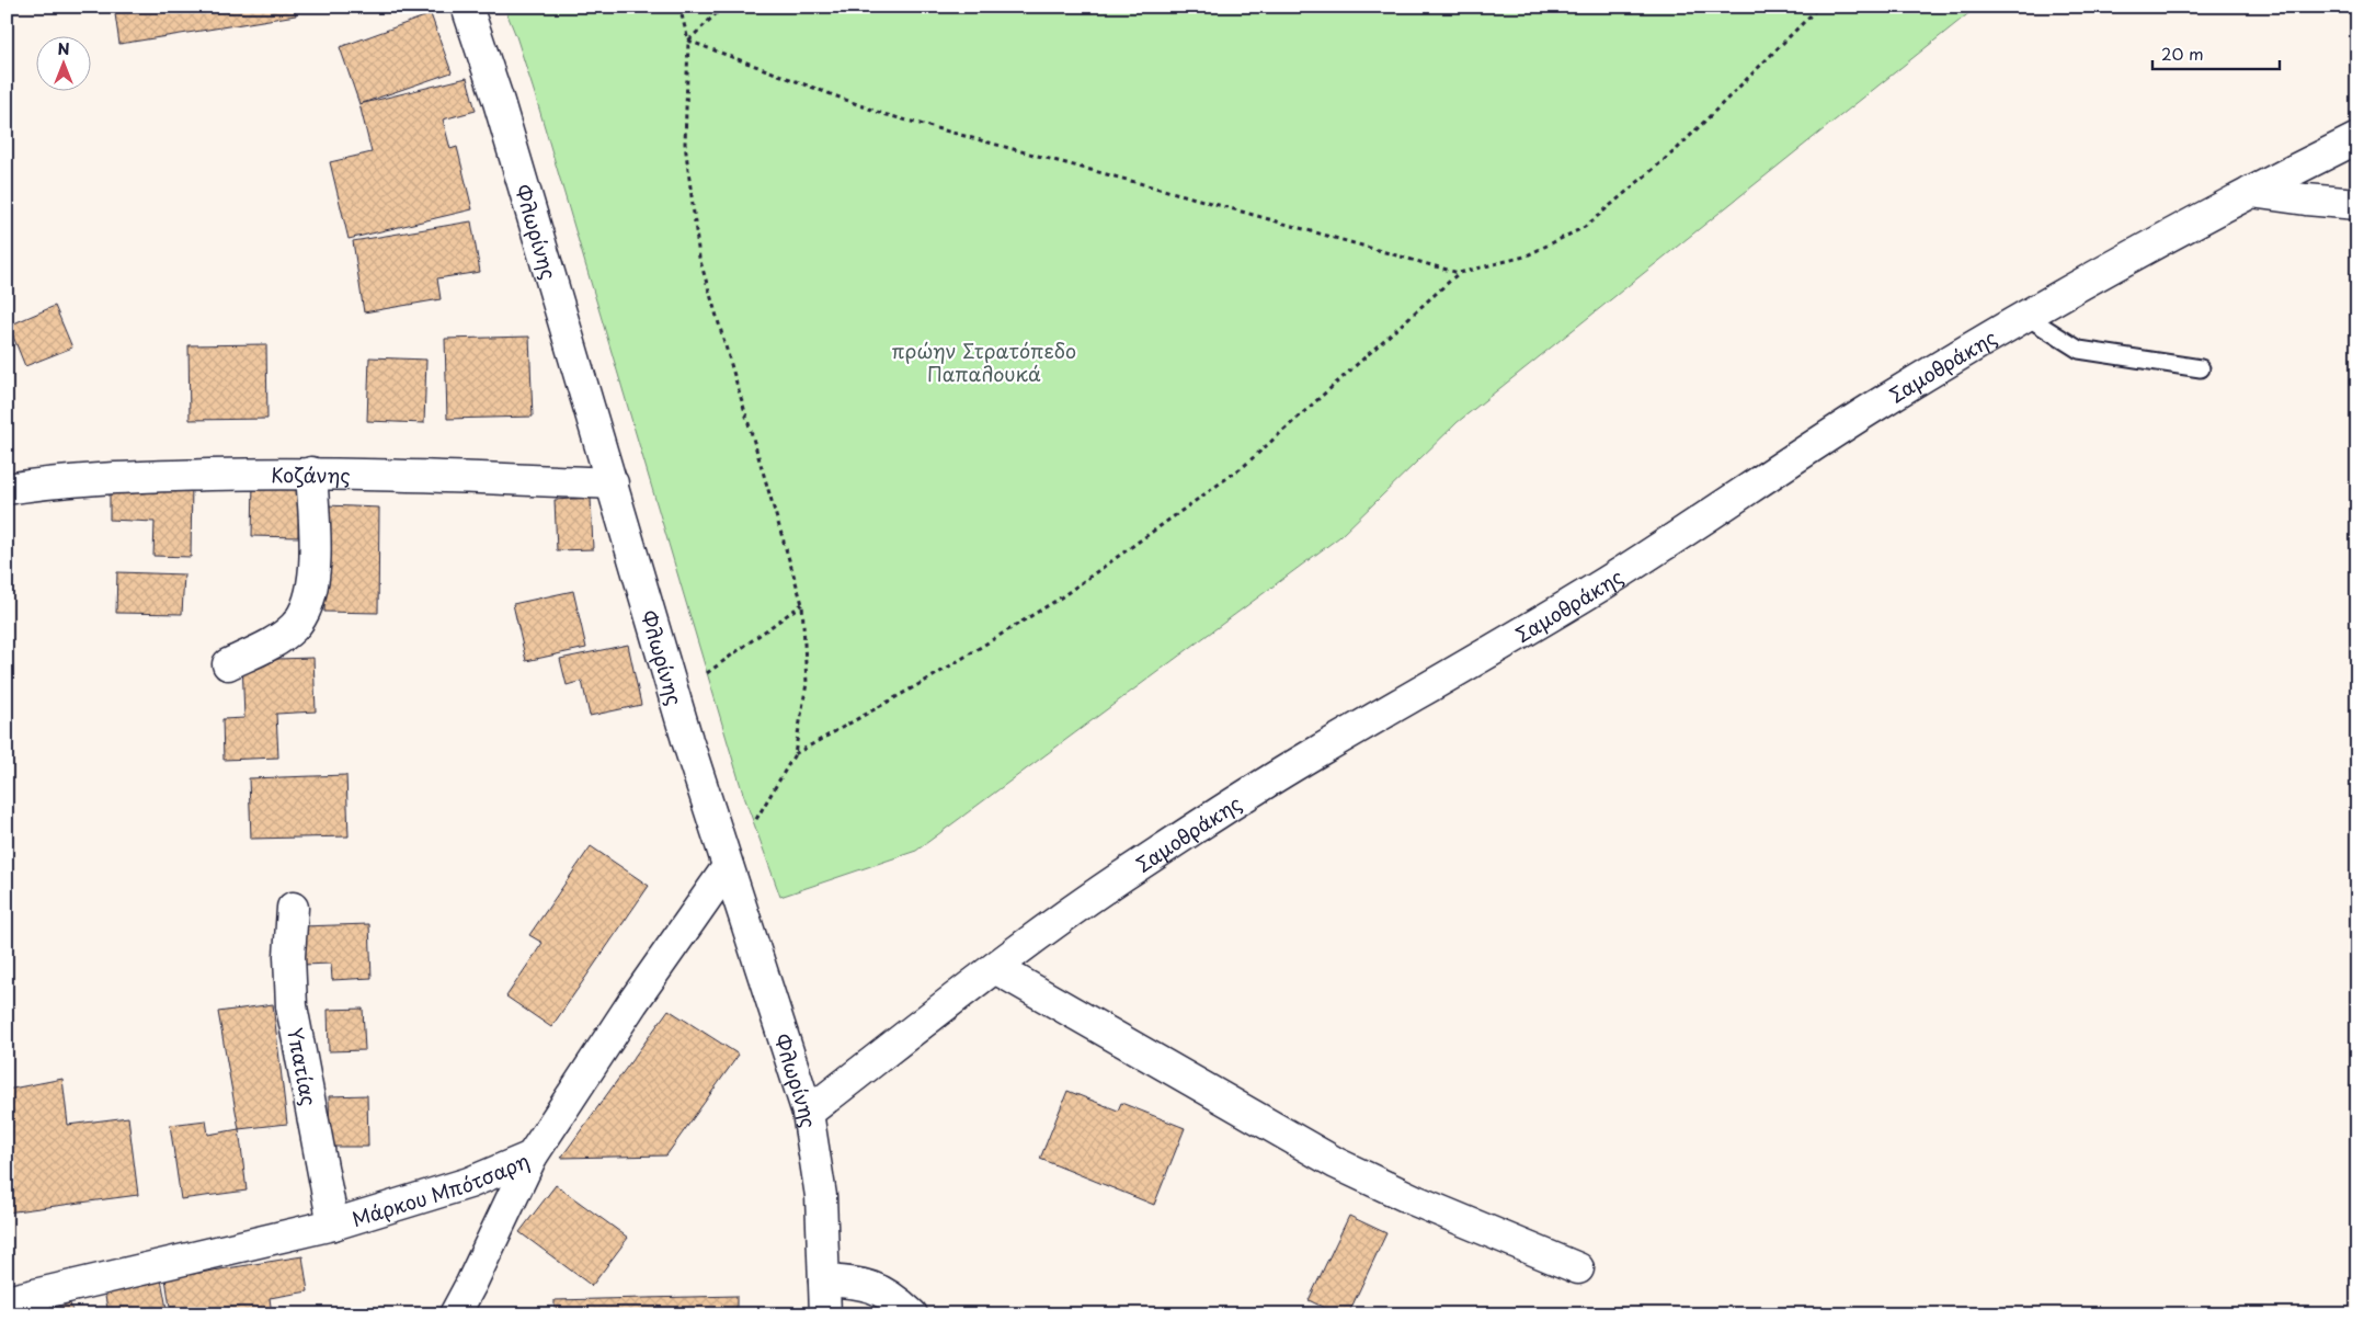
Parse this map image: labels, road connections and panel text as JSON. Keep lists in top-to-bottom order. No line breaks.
{"streets":{"street":["Φλωρίνης","Σαμοθράκης","Κοζάνης","Υπατίας","Μάρκου Μπότσαρη"]},"crossings":[["Φλωρίνης","Σαμοθράκης"],["Φλωρίνης","Κοζάνης"],["Φλωρίνης","Μάρκου Μπότσαρη"],["Υπατίας","Μάρκου Μπότσαρη"]],"parks":["πρώην Στρατόπεδο Παπαλουκά"],"scale_bar":"20 m","north":"top"}
